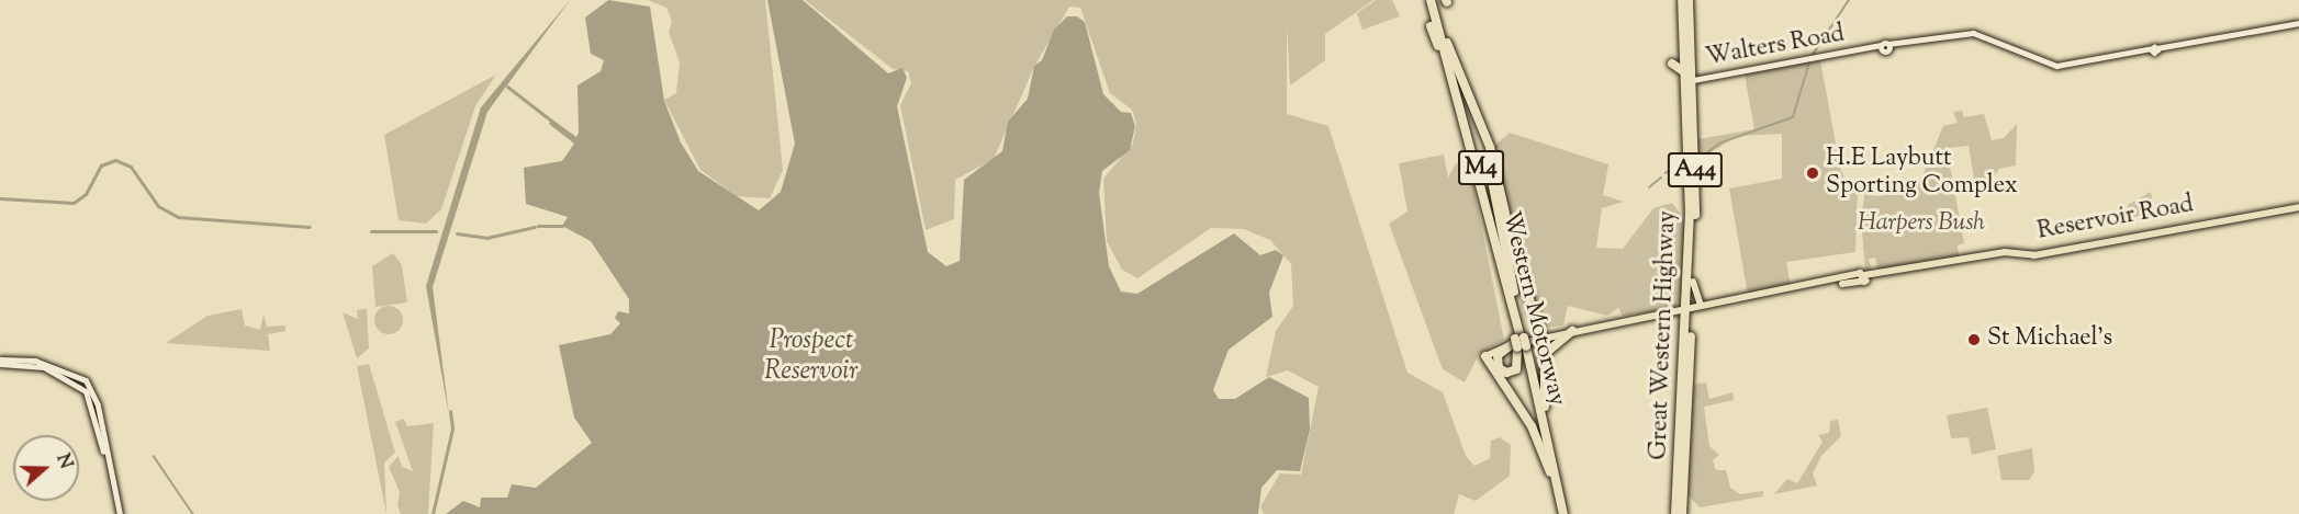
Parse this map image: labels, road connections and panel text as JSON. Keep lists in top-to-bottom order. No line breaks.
{"streets":{"highway":["M4","A44","Western Motorway","Great Western Highway"],"main road":["Walters Road","Reservoir Road"]},"crossings":[["Walters Road","Great Western Highway"],["Reservoir Road","Western Motorway"],["Reservoir Road","Great Western Highway"]],"water":["Prospect Reservoir"],"parks":["Harpers Bush"],"places":["H.E Laybutt Sporting Complex","St Michael's"],"north":"right"}
